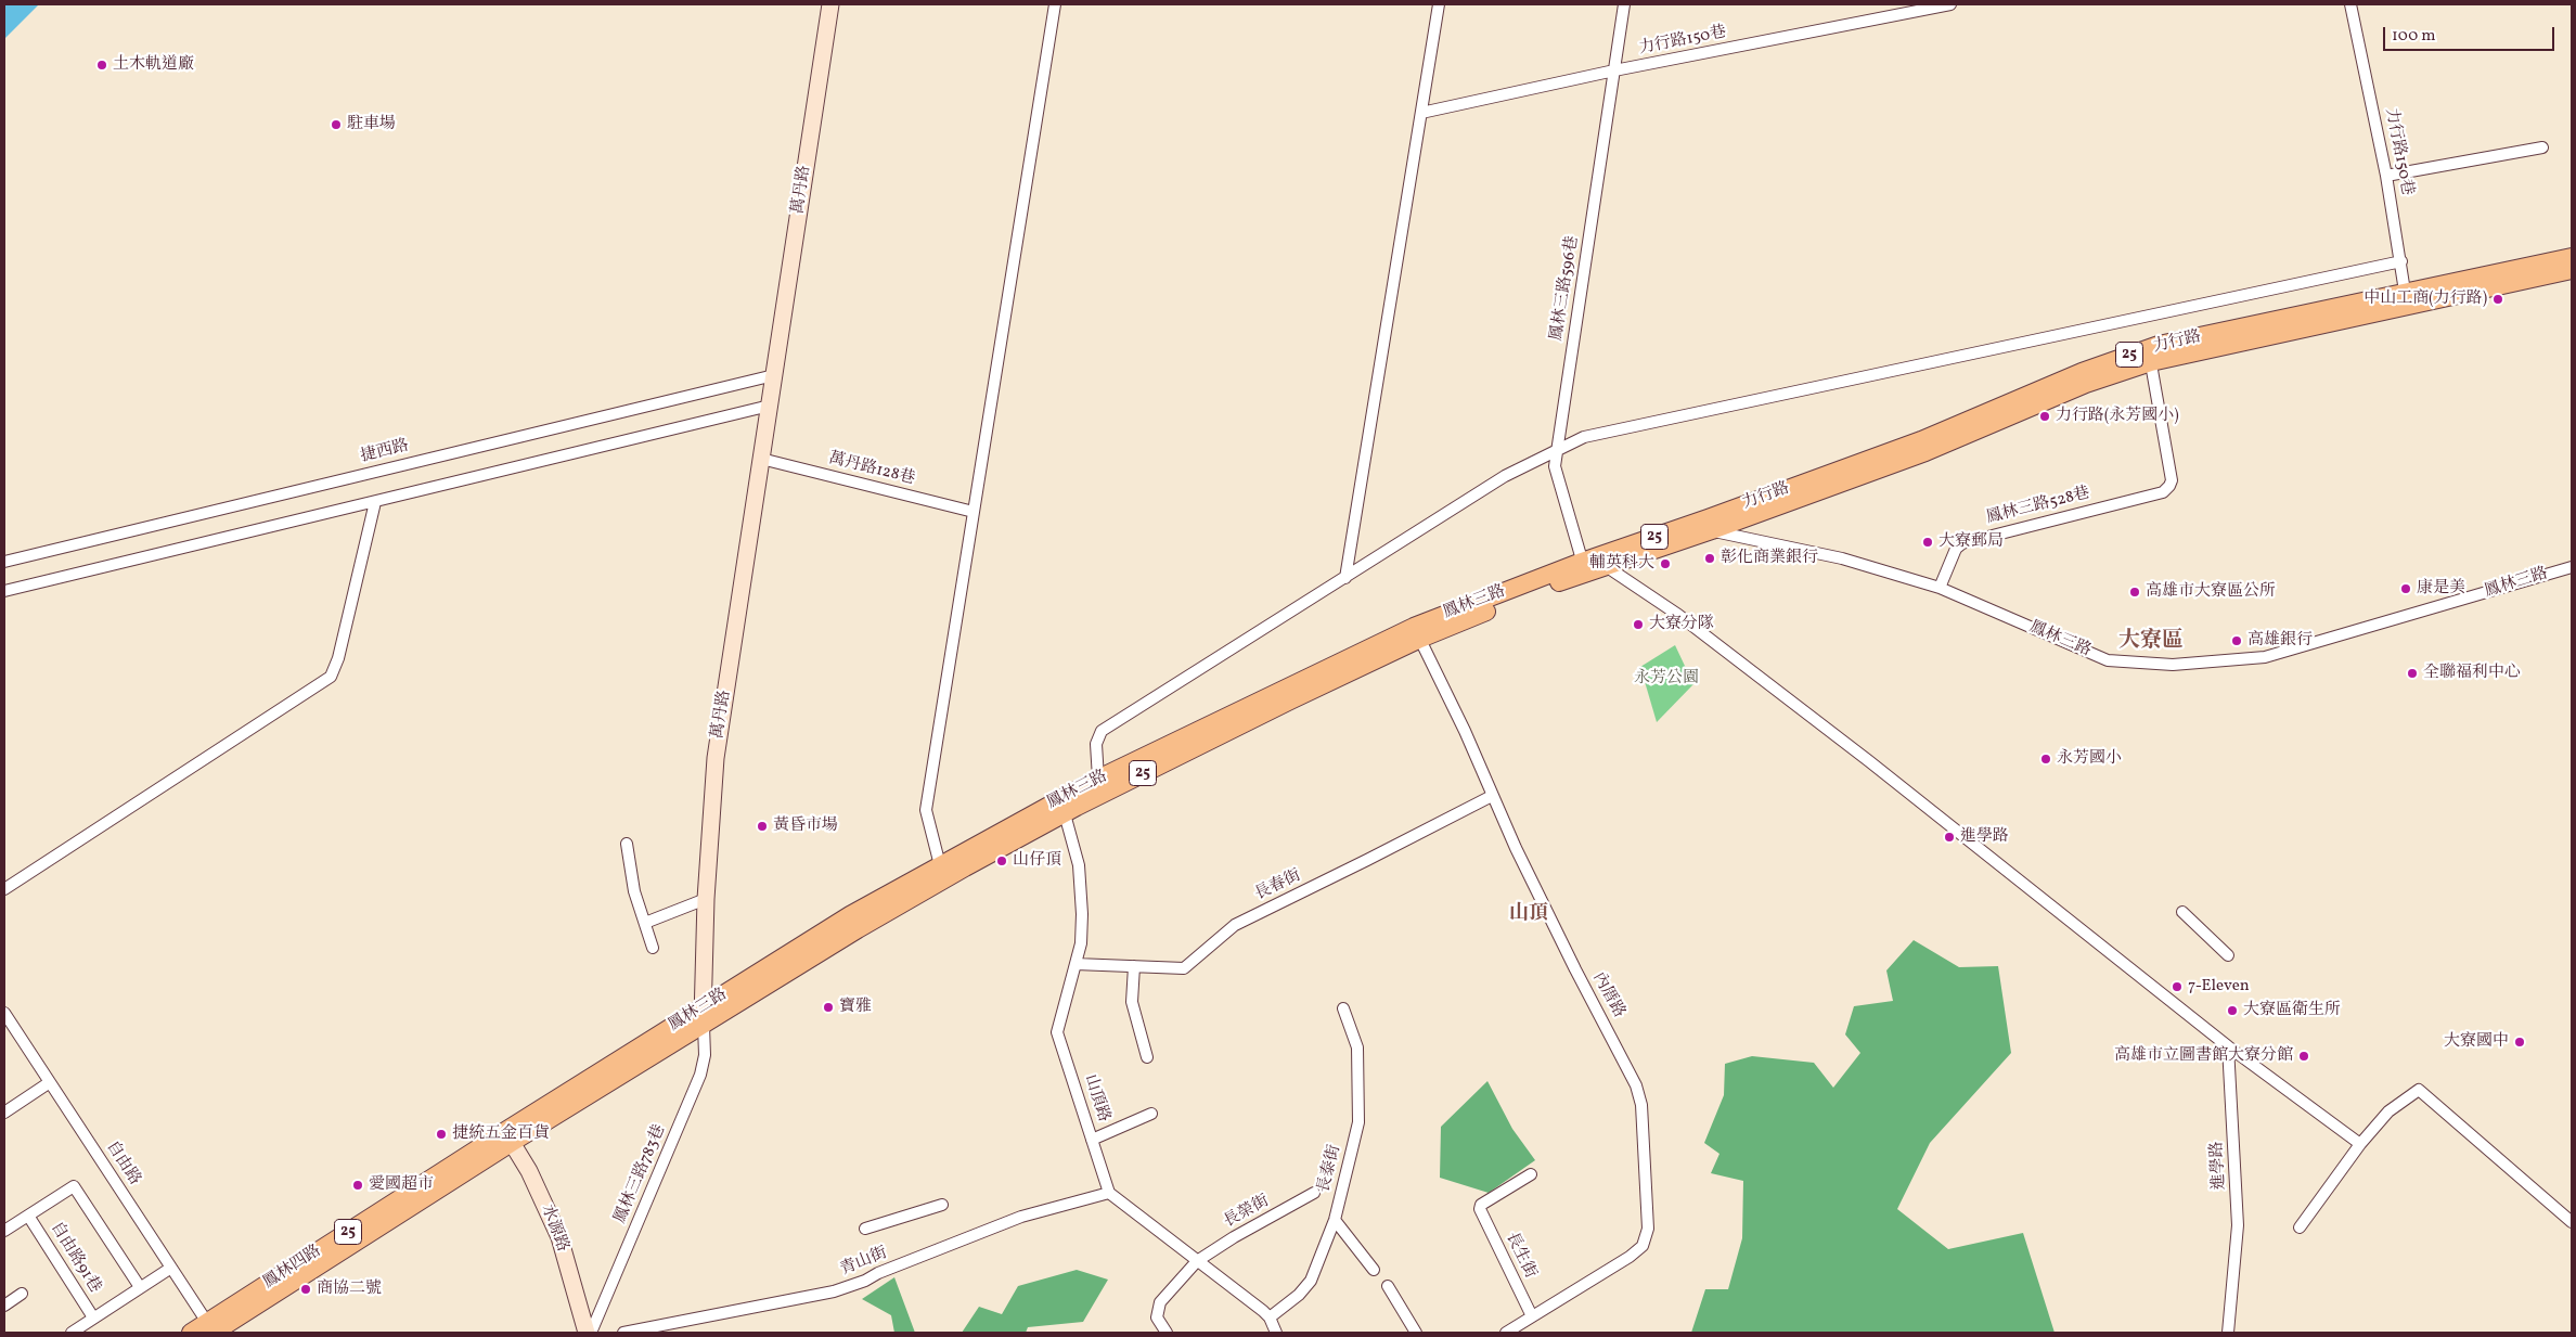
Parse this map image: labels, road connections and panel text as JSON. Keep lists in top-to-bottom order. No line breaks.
{"streets":{"main road":["力行路","25","鳳林三路","鳳林四路"],"street":["力行路150巷","萬丹路","鳳林三路596巷","捷西路","萬丹路128巷","鳳林三路528巷","長春街","內厝路","山頂路","自由路","進學路","長泰街","鳳林三路783巷","長榮街","水源路","長生街","自由路91巷","青山街"]},"crossings":[["力行路150巷","鳳林三路596巷"],["力行路150巷","力行路"],["萬丹路","捷西路"],["萬丹路","萬丹路128巷"],["萬丹路","鳳林三路"],["萬丹路","鳳林三路783巷"],["鳳林三路596巷","鳳林三路"],["力行路","鳳林三路528巷"],["力行路","鳳林三路"],["鳳林三路528巷","鳳林三路"],["鳳林三路","內厝路"],["鳳林三路","山頂路"],["鳳林三路","鳳林三路783巷"],["鳳林三路","水源路"],["鳳林三路","鳳林四路"],["長春街","內厝路"],["長春街","山頂路"],["內厝路","長生街"],["山頂路","青山街"],["自由路","鳳林四路"],["水源路","鳳林四路"]],"districts":["大寮區","山頂"],"parks":["永芳公園"],"places":["土木軌道廠","駐車場","中山工商(力行路)","力行路(永芳國小)","大寮郵局","彰化商業銀行","輔英科大","康是美","高雄市大寮區公所","大寮分隊","高雄銀行","全聯福利中心","永芳國小","黃昏市場","進學路","山仔頂","7-Eleven","寶雅","大寮區衛生所","大寮國中","高雄市立圖書館大寮分館","捷統五金百貨","愛國超市","商協二號"],"scale_bar":"100 m"}
